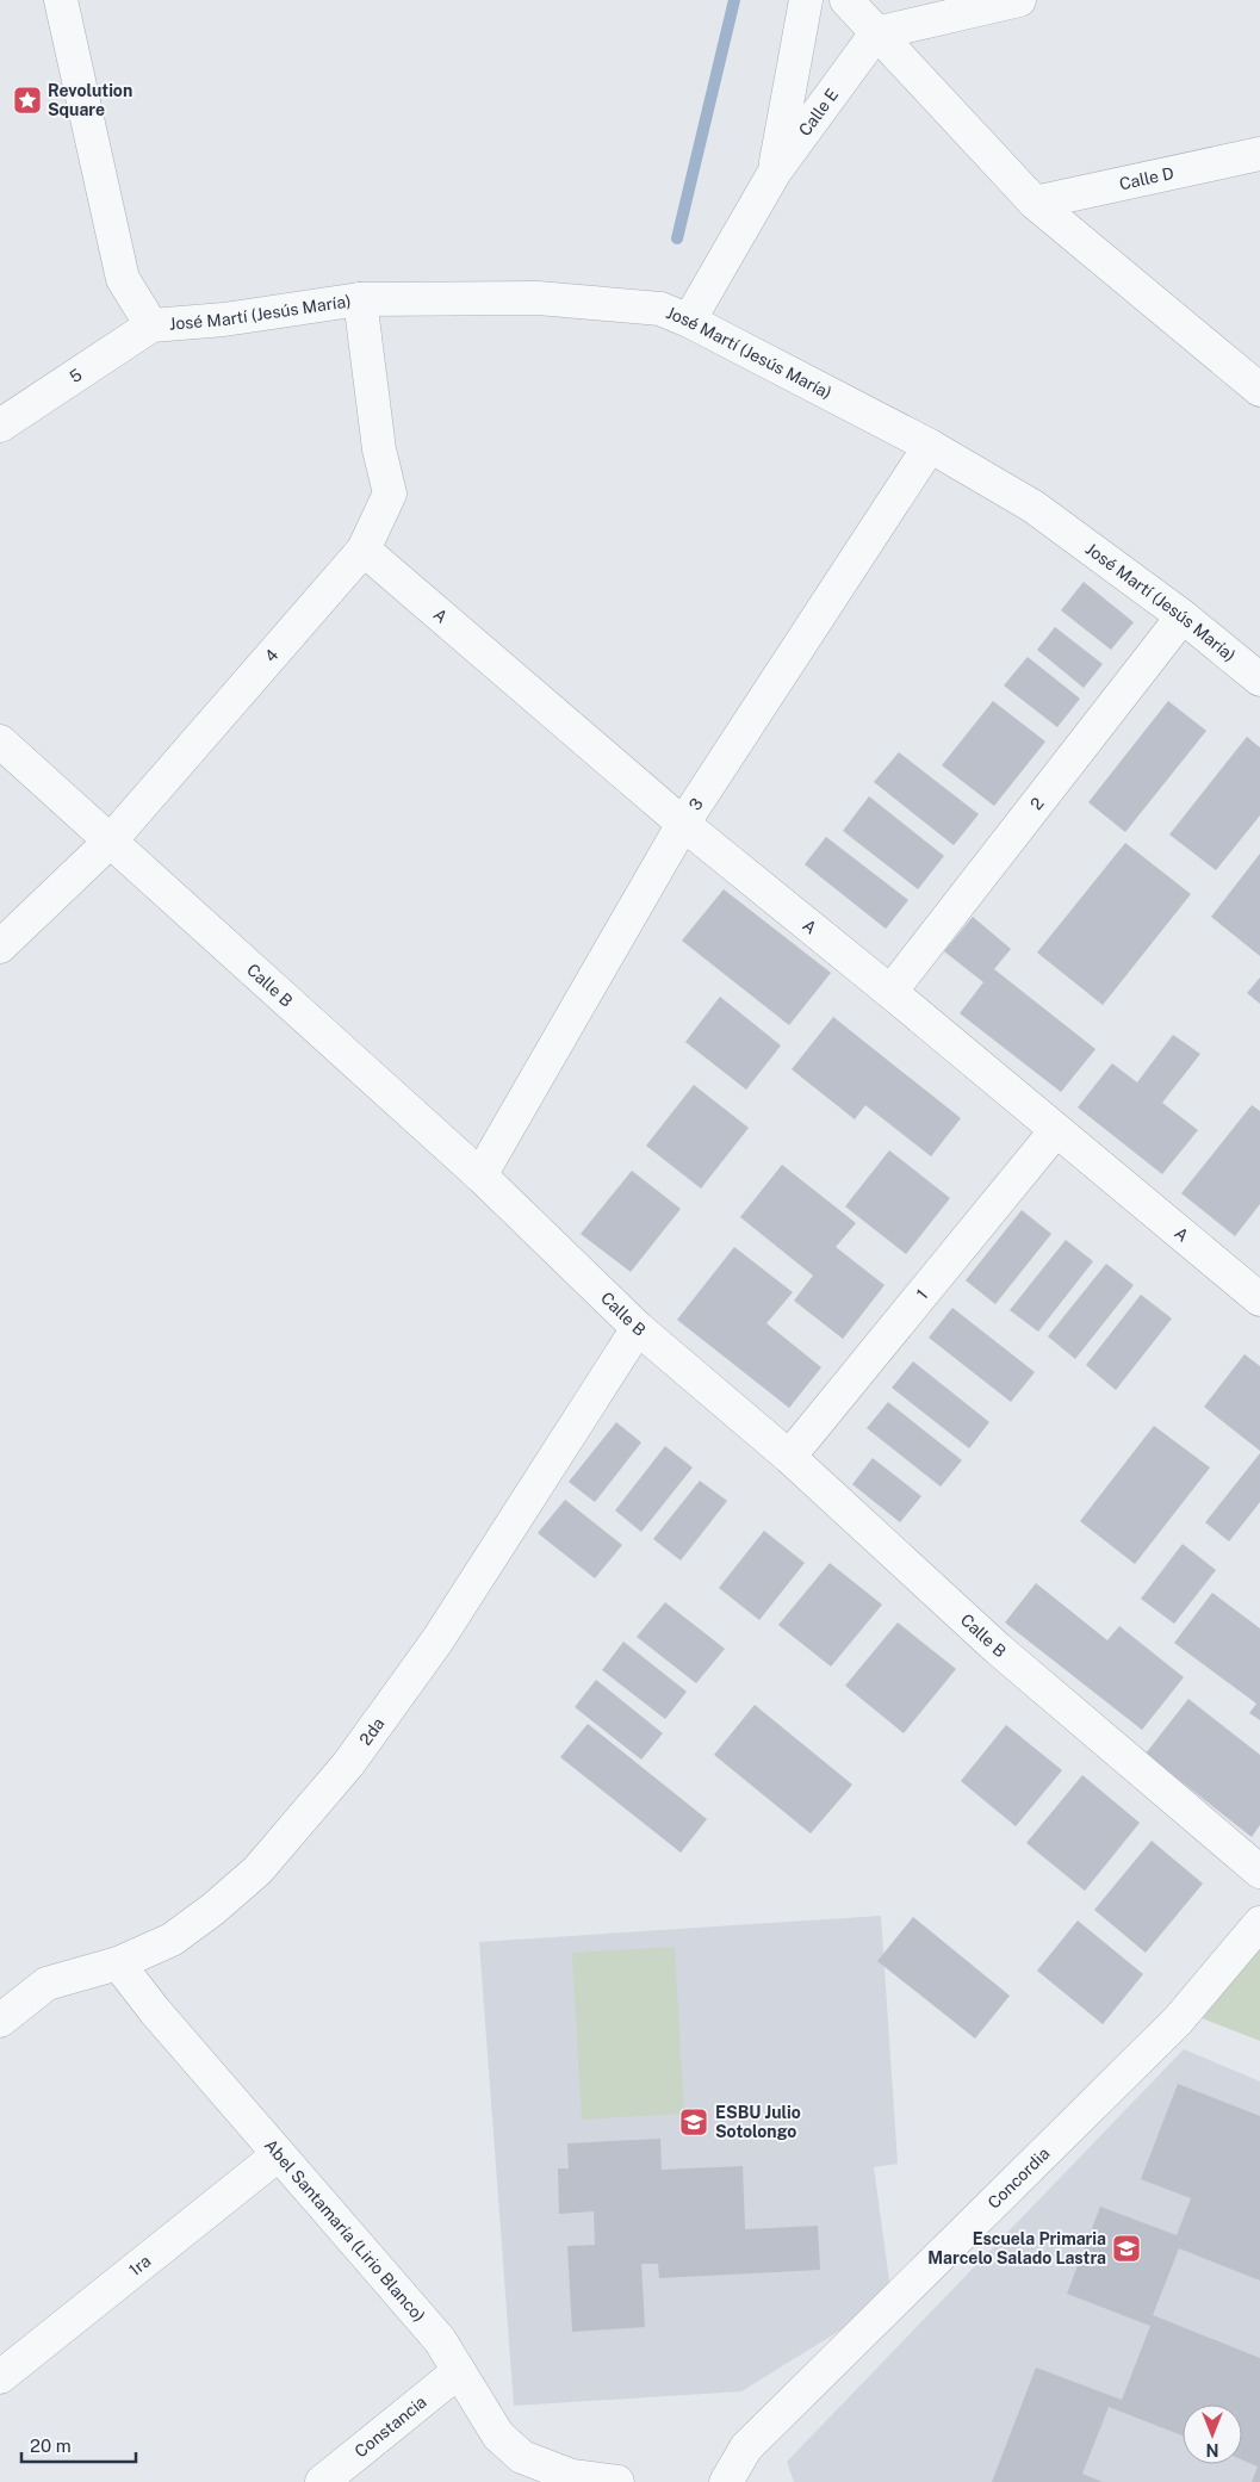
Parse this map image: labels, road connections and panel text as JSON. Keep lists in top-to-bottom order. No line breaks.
{"streets":{"street":["Calle E","Calle D","José Martí (Jesús María)","5","A","4","3","2","Calle B","1","2da","Concordia","Abel Santamaría (Lirio Blanco)","1ra","Constancia"]},"crossings":[["Calle E","José Martí (Jesús María)"],["José Martí (Jesús María)","5"],["José Martí (Jesús María)","4"],["José Martí (Jesús María)","3"],["José Martí (Jesús María)","2"],["A","4"],["A","3"],["A","2"],["A","1"],["4","Calle B"],["3","Calle B"],["Calle B","1"],["Calle B","2da"],["2da","Abel Santamaría (Lirio Blanco)"],["Abel Santamaría (Lirio Blanco)","1ra"],["Abel Santamaría (Lirio Blanco)","Constancia"]],"places":{"place":["Revolution Square"],"school or university":["ESBU Julio Sotolongo","Escuela Primaria Marcelo Salado Lastra"]},"scale_bar":"20 m","north":"bottom"}
